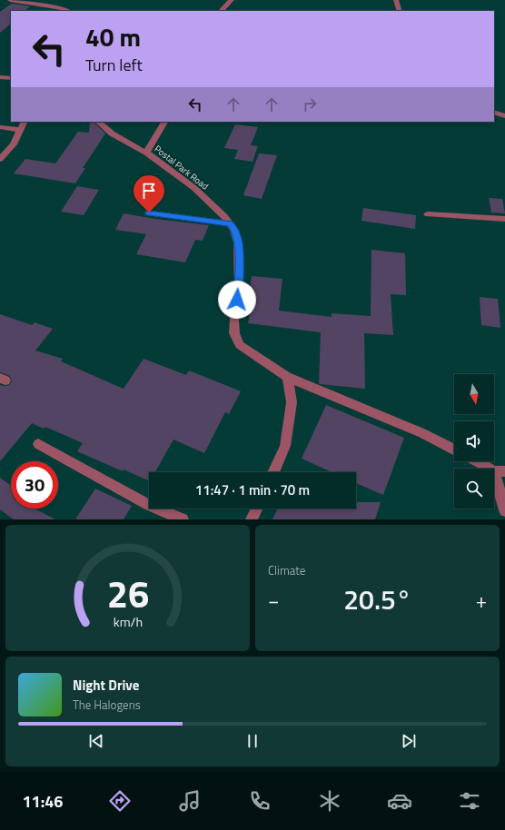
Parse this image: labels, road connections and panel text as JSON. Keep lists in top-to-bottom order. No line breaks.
{"streets":{"street":["Postal Park Road"]},"north":"bottom","page":{"turn":["40 m","Turn left"],"limit":"30","trip":"11:47 · 1 min · 70 m","tile":"Climate","heat":["−","20.5°","+"],"song":["Night Drive","The Halogens"],"tabs":"11:46","gauge":["26","km/h"]}}
